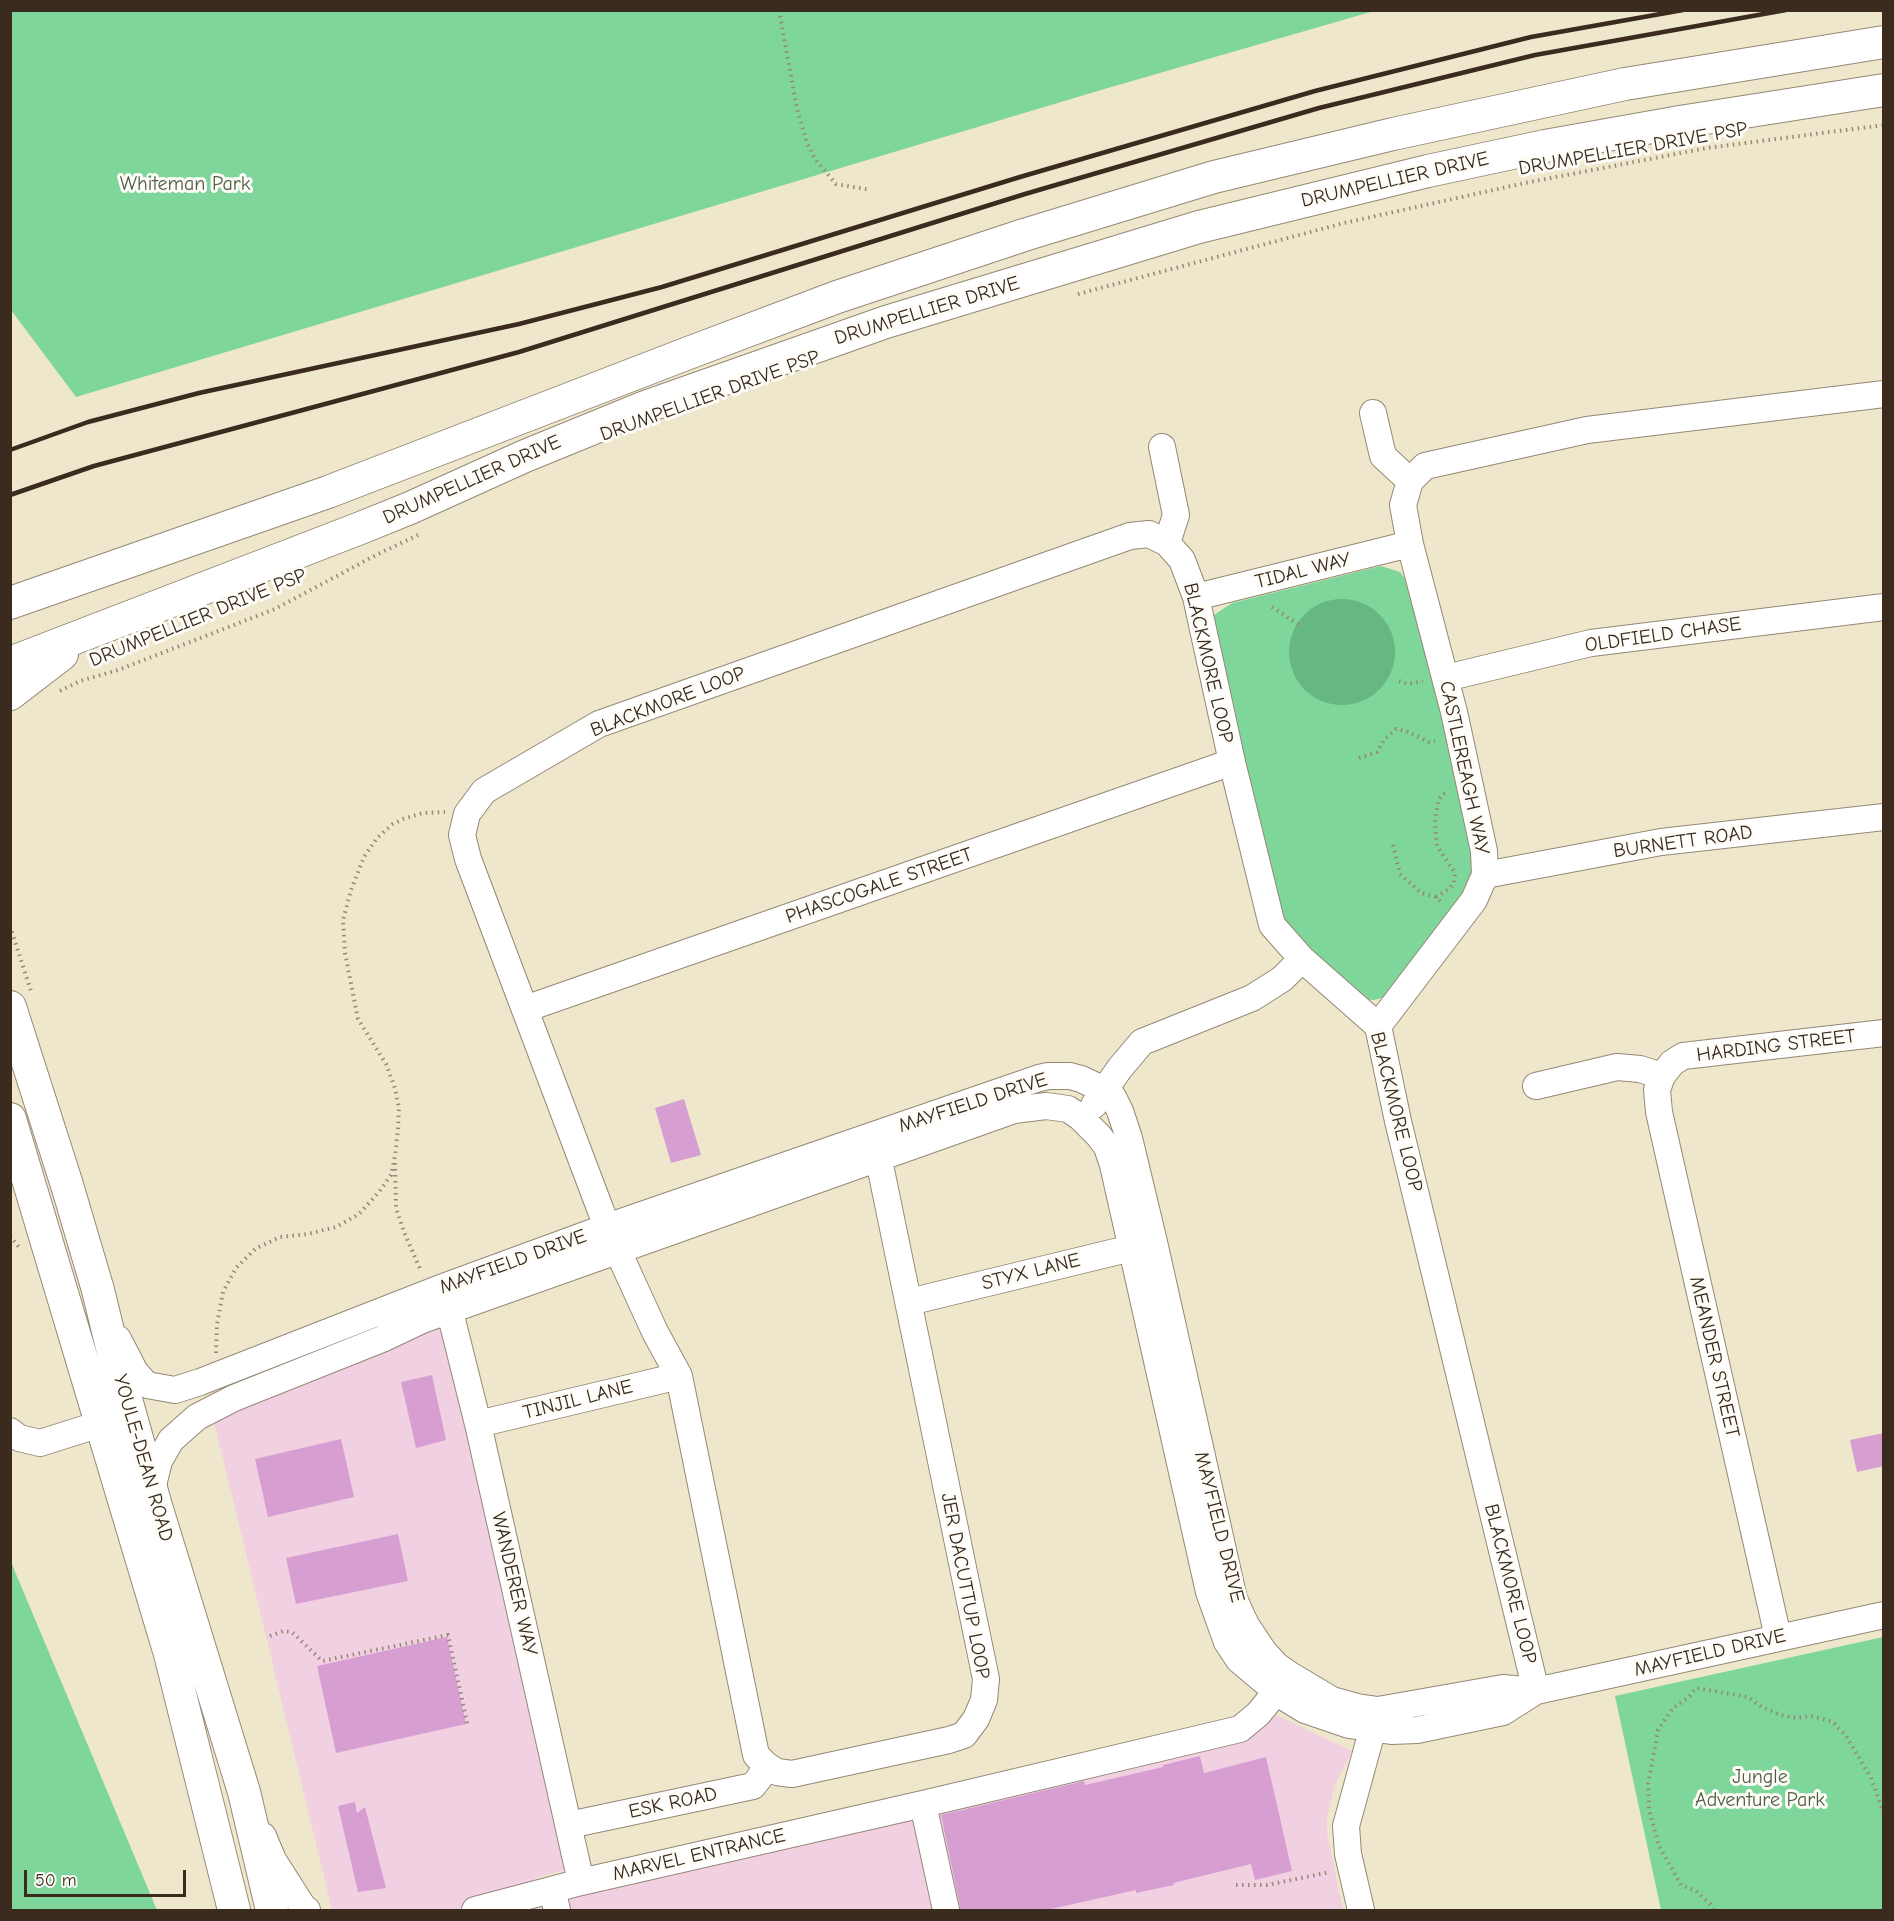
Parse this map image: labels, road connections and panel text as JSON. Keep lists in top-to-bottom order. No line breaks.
{"streets":{"main road":["DRUMPELLIER DRIVE","YOULE-DEAN ROAD"],"street":["TIDAL WAY","OLDFIELD CHASE","BLACKMORE LOOP","CASTLEREAGH WAY","BURNETT ROAD","PHASCOGALE STREET","HARDING STREET","MAYFIELD DRIVE","STYX LANE","MEANDER STREET","TINJIL LANE","WANDERER WAY","JER DACUTTUP LOOP","ESK ROAD","MARVEL ENTRANCE"],"path":["DRUMPELLIER DRIVE PSP"]},"crossings":[["TIDAL WAY","BLACKMORE LOOP"],["TIDAL WAY","CASTLEREAGH WAY"],["OLDFIELD CHASE","CASTLEREAGH WAY"],["BLACKMORE LOOP","CASTLEREAGH WAY"],["BLACKMORE LOOP","PHASCOGALE STREET"],["BLACKMORE LOOP","MAYFIELD DRIVE"],["CASTLEREAGH WAY","BURNETT ROAD"],["HARDING STREET","MEANDER STREET"],["MAYFIELD DRIVE","STYX LANE"],["MAYFIELD DRIVE","MEANDER STREET"],["MAYFIELD DRIVE","YOULE-DEAN ROAD"],["MAYFIELD DRIVE","WANDERER WAY"],["MAYFIELD DRIVE","JER DACUTTUP LOOP"],["MAYFIELD DRIVE","MARVEL ENTRANCE"],["STYX LANE","JER DACUTTUP LOOP"],["TINJIL LANE","WANDERER WAY"],["WANDERER WAY","ESK ROAD"],["WANDERER WAY","MARVEL ENTRANCE"],["JER DACUTTUP LOOP","ESK ROAD"]],"parks":["Whiteman Park","Jungle Adventure Park"],"scale_bar":"50 m"}
